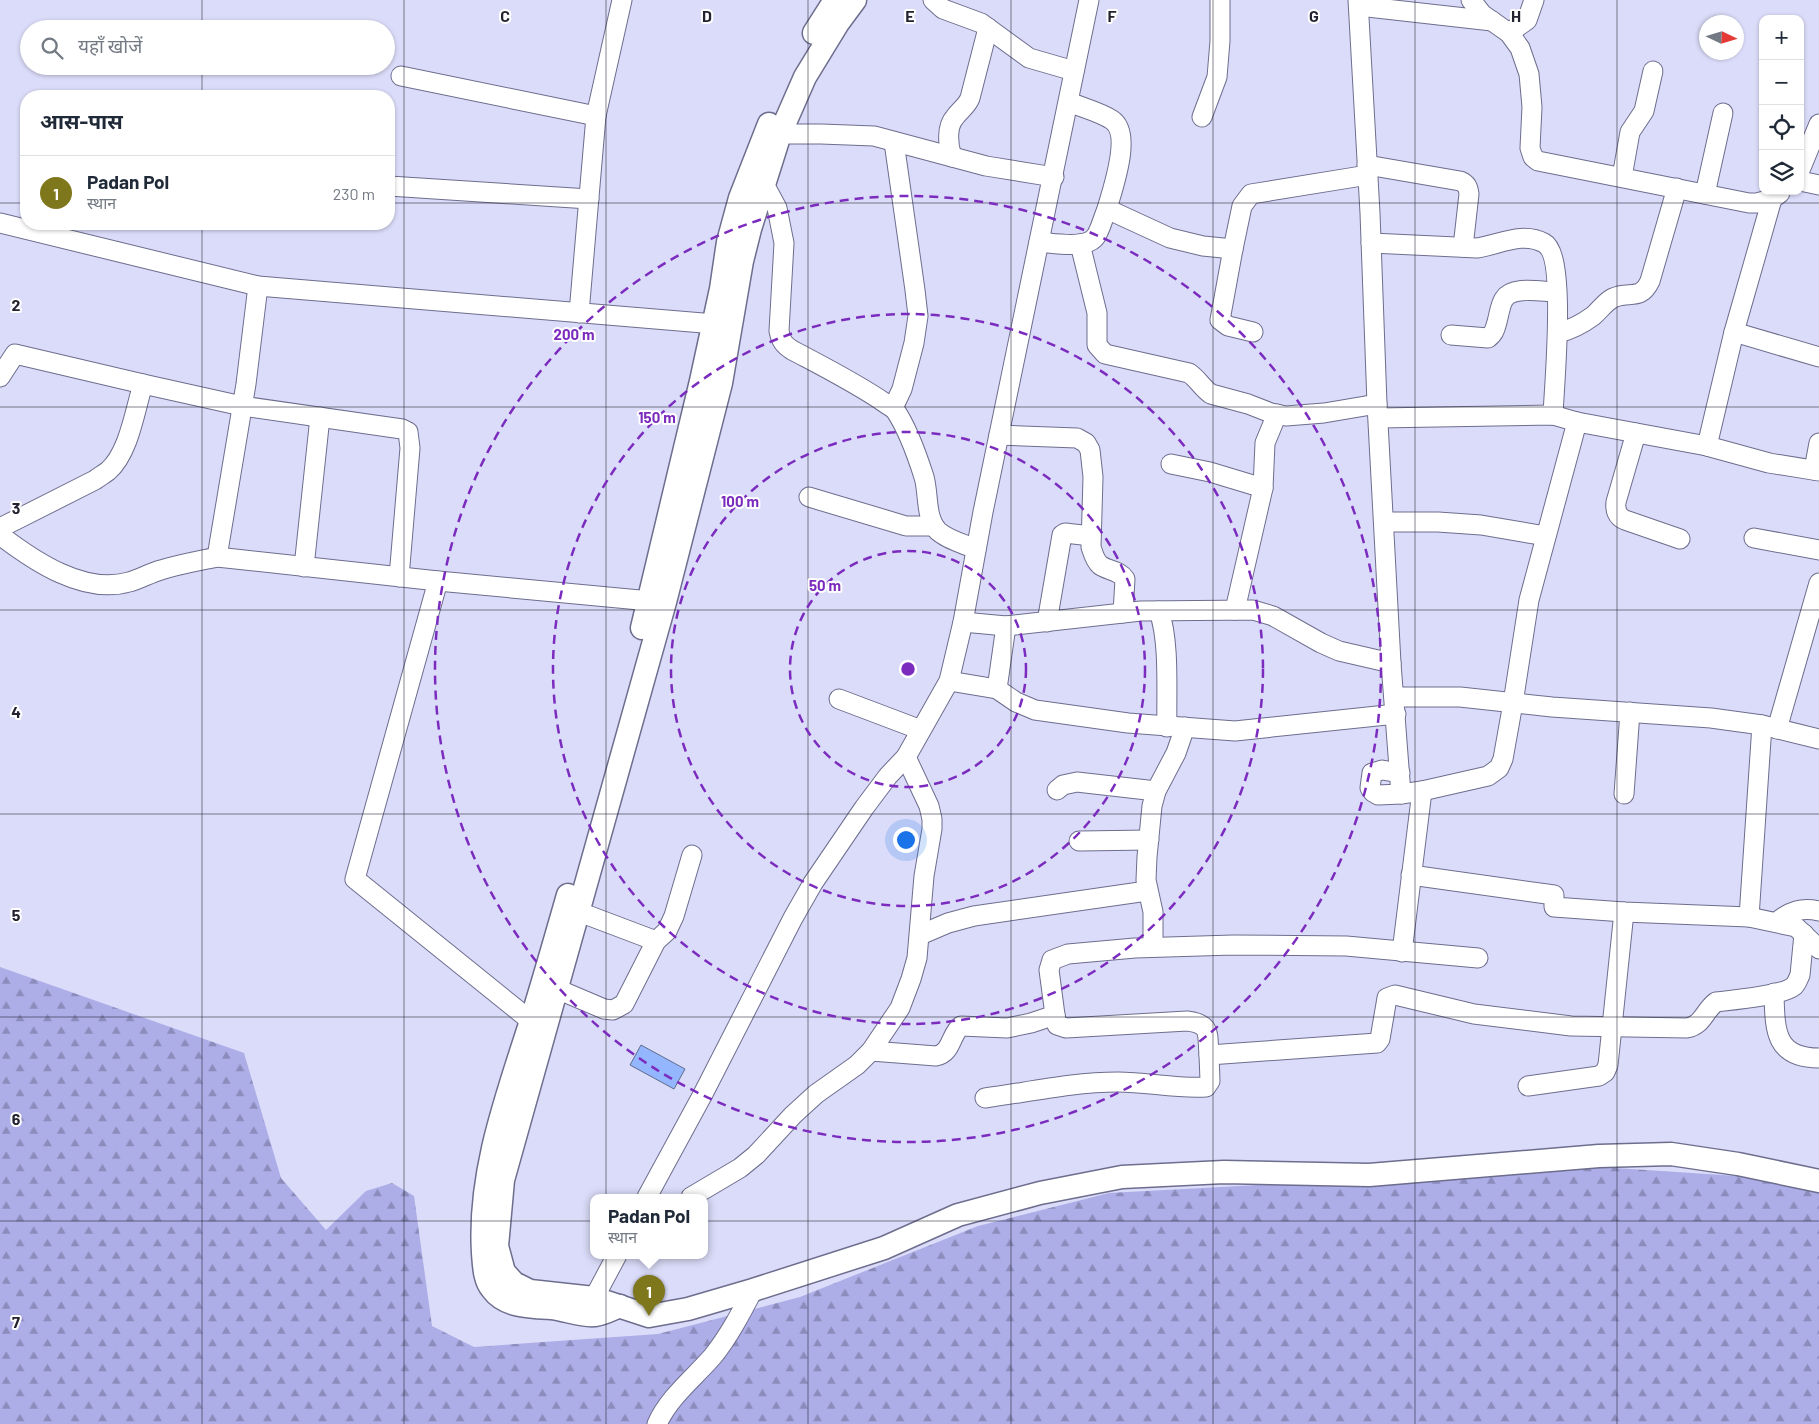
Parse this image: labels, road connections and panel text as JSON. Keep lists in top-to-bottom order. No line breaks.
{"north":"right","page":{"map_buttons":["+","−"],"search":"यहाँ खोजें","heading":"आस-पास","list":[{"mark":"1","name":"Padan Pol","note":"स्थान","value":"230 m"}],"popup":["Padan Pol","स्थान"],"pins":"1"},"grid":{"columns":["C","D","E","F","G","H"],"rows":["2","3","4","5","6","7"]},"rings":["200 m","150 m","100 m","50 m"]}
